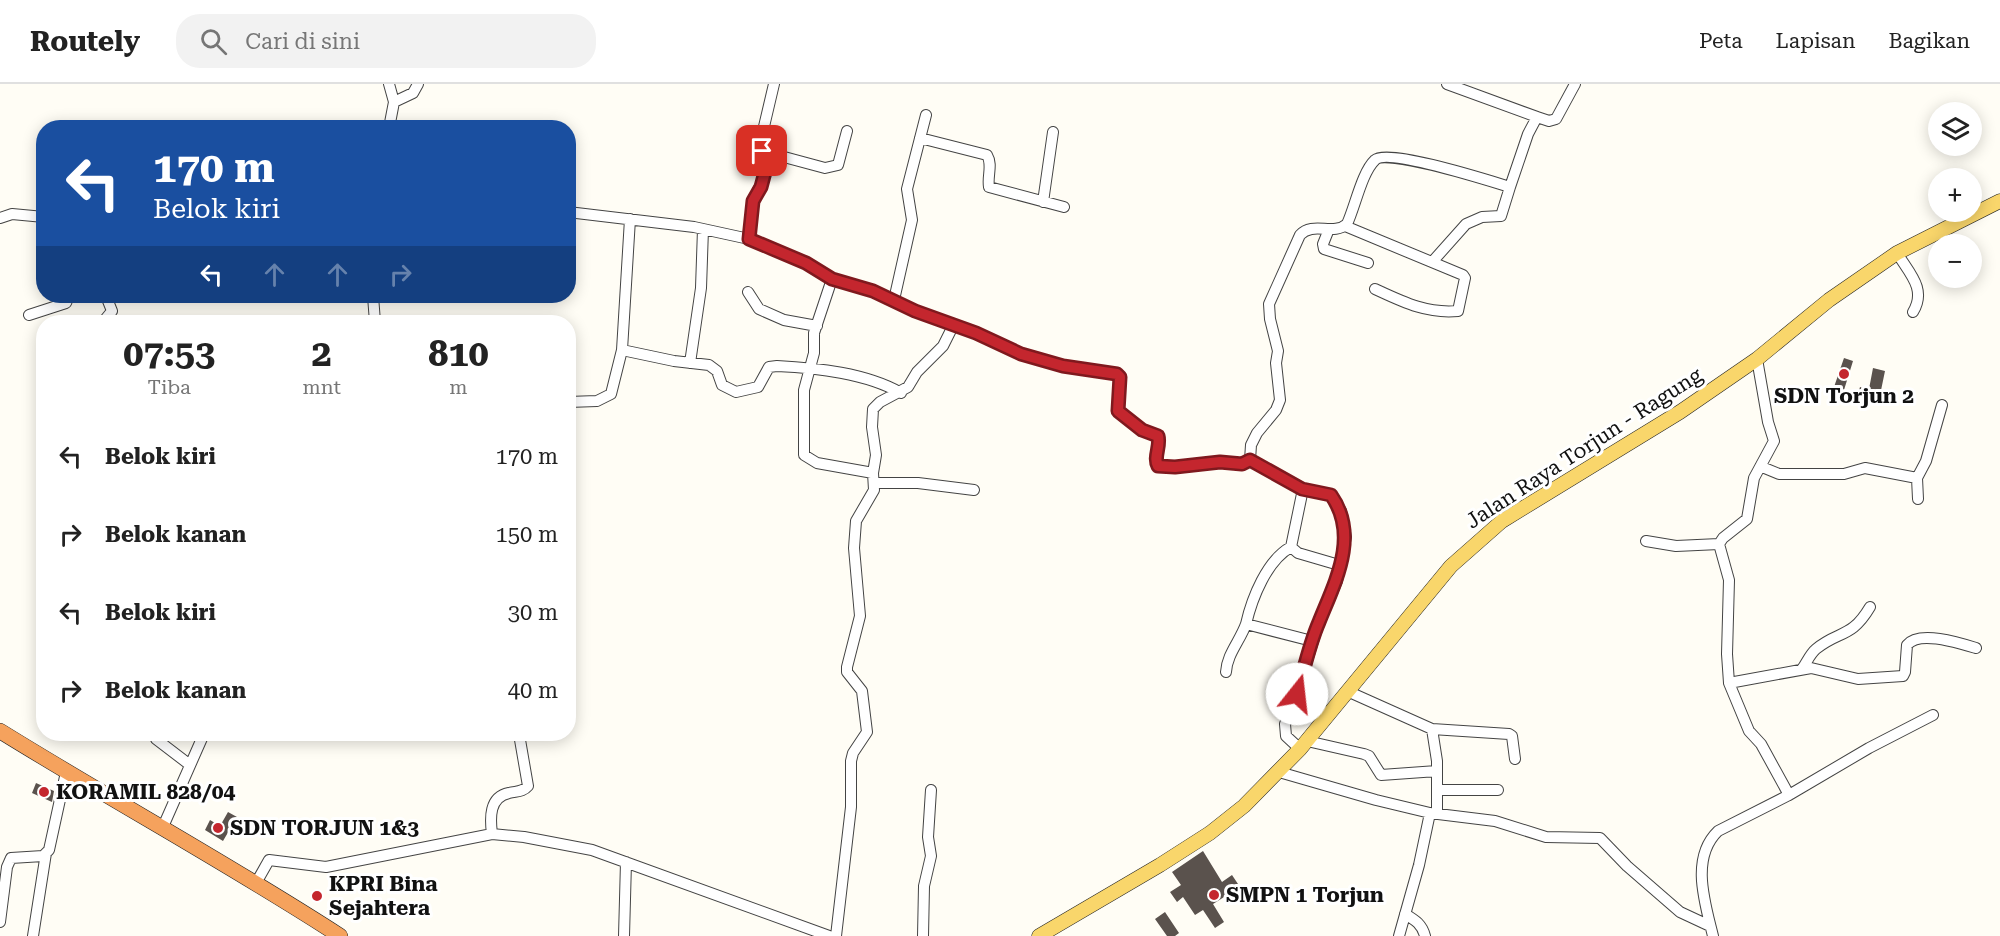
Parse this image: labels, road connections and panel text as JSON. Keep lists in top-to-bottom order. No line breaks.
{"streets":{"main road":["Jalan Raya Torjun - Ragung"]},"places":["SDN Torjun 2","KORAMIL 828/04","SDN TORJUN 1&3","SMPN 1 Torjun","KPRI Bina Sejahtera"],"page":{"header":"Routely","search":"Cari di sini","nav":["Peta","Lapisan","Bagikan"],"map_buttons":["+","−"],"turn":["170 m","Belok kiri"],"eta":["07:53","Tiba","2","mnt","810","m"],"list":[{"name":"Belok kiri","value":"170 m"},{"name":"Belok kanan","value":"150 m"},{"name":"Belok kiri","value":"30 m"},{"name":"Belok kanan","value":"40 m"}]}}
